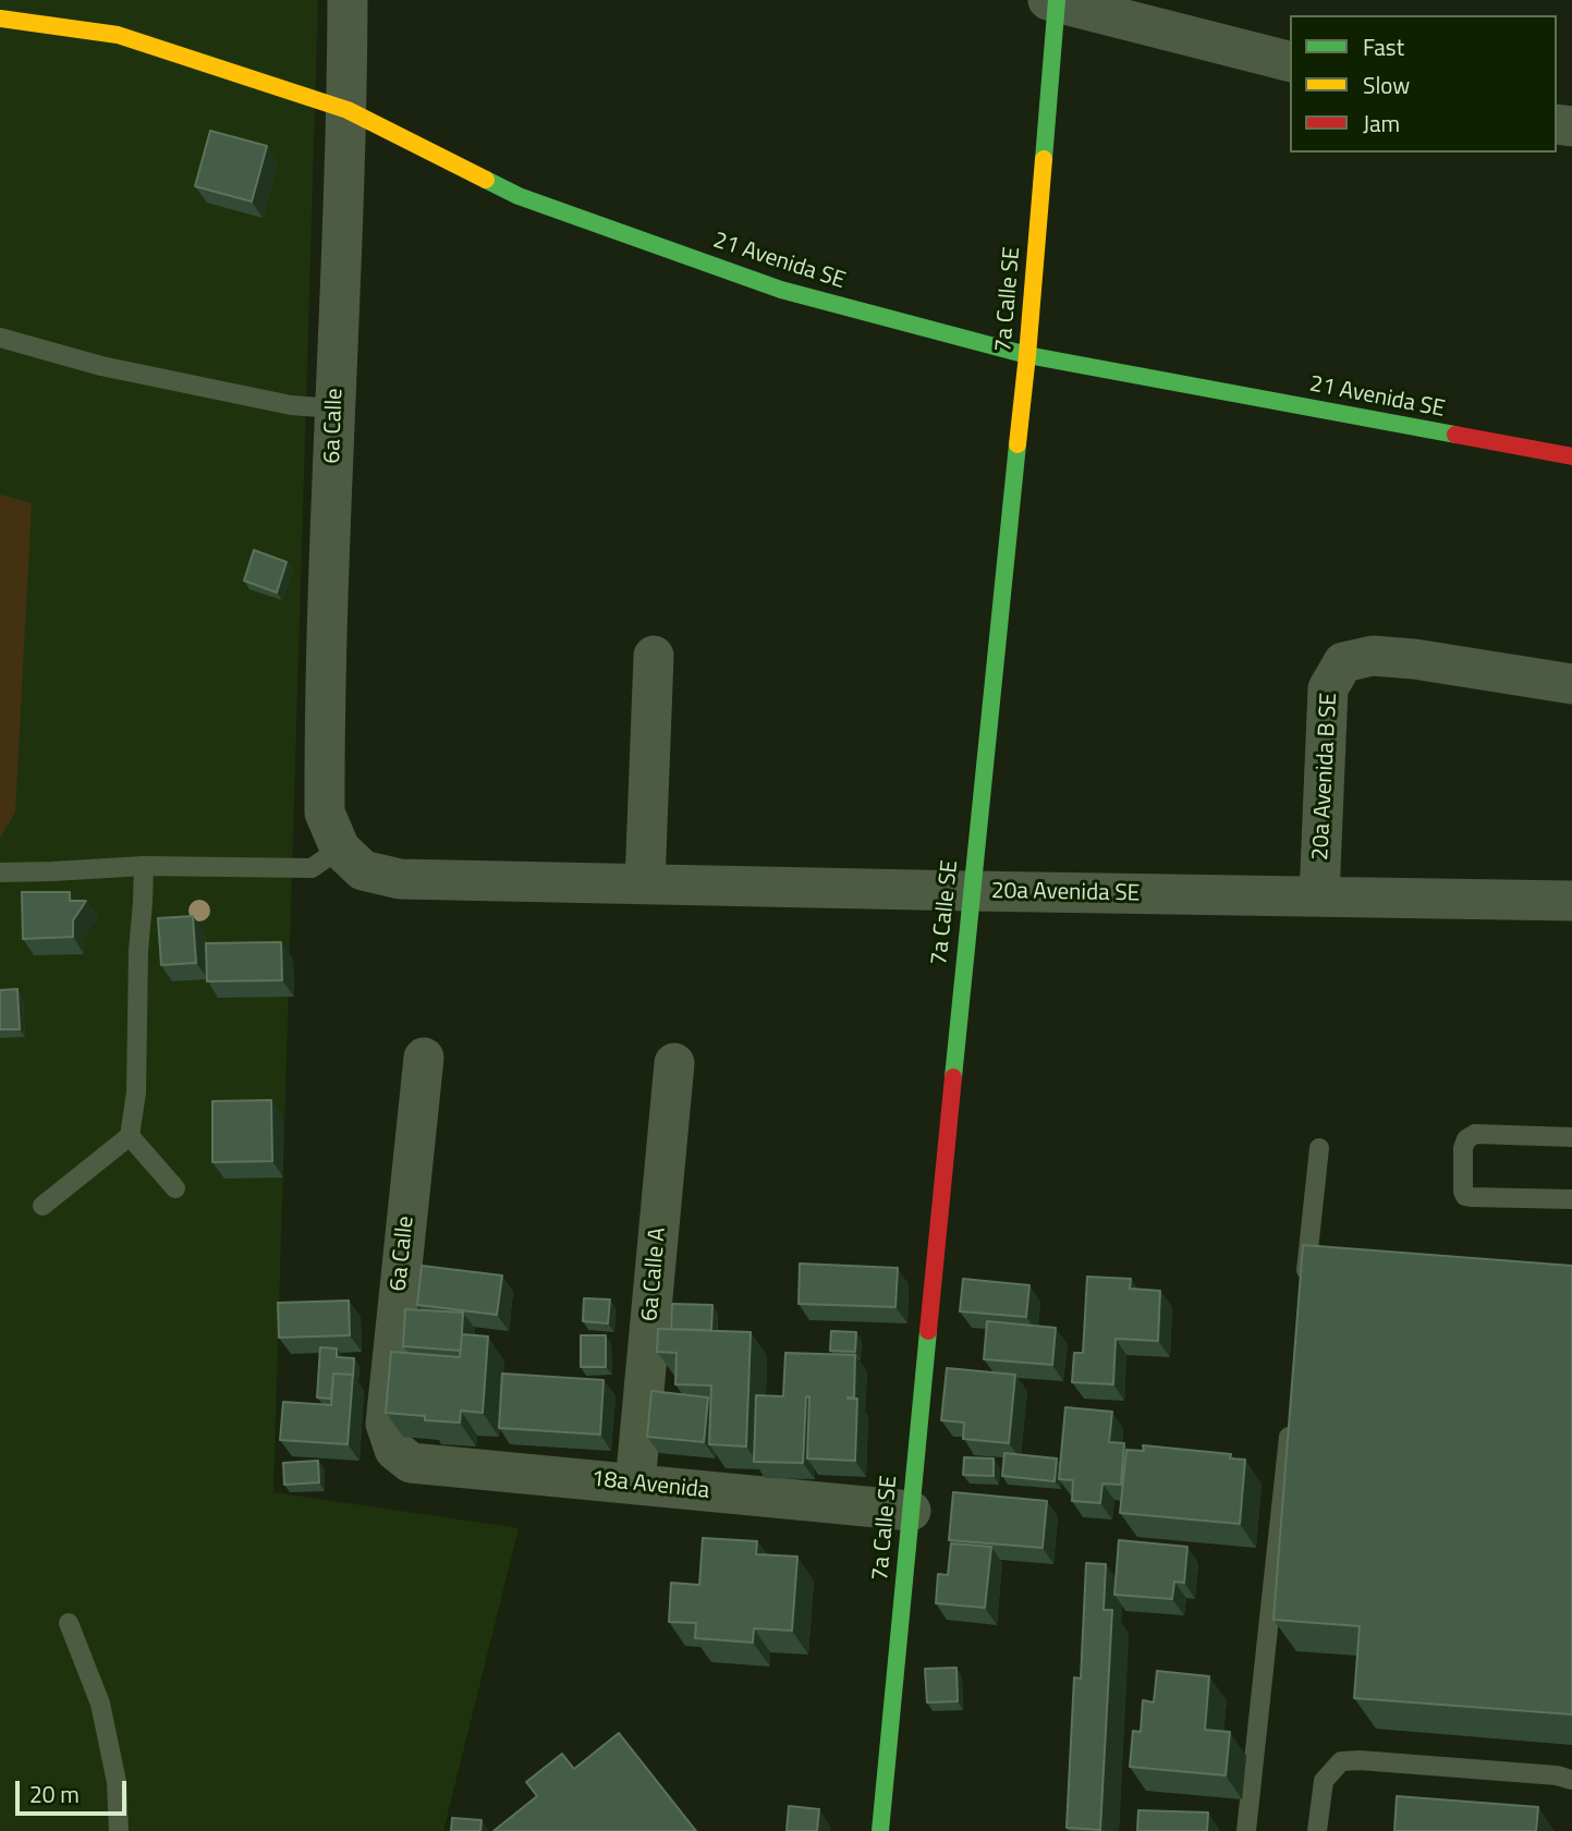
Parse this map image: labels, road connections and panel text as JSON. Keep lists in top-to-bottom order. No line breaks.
{"streets":{"street":["21 Avenida SE","7a Calle SE","6a Calle","20a Avenida B SE","20a Avenida SE","6a Calle A","18a Avenida"]},"crossings":[["21 Avenida SE","7a Calle SE"],["21 Avenida SE","6a Calle"],["7a Calle SE","20a Avenida SE"],["7a Calle SE","18a Avenida"],["6a Calle","20a Avenida SE"],["6a Calle","18a Avenida"],["20a Avenida B SE","20a Avenida SE"],["6a Calle A","18a Avenida"]],"legend":["Fast","Slow","Jam"],"scale_bar":"20 m"}
